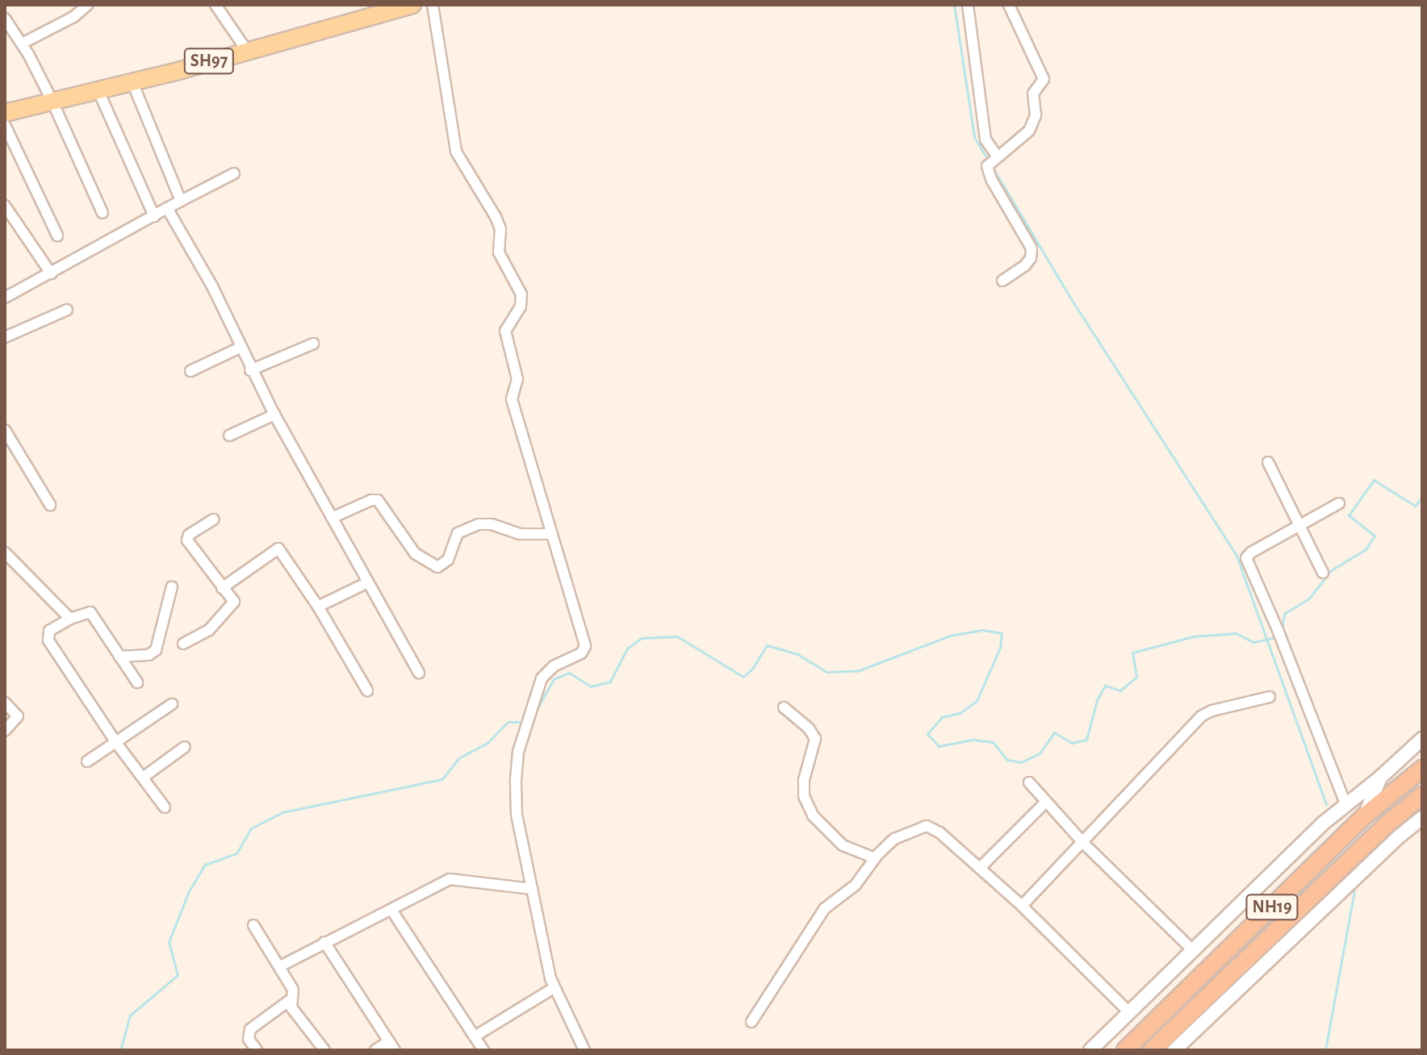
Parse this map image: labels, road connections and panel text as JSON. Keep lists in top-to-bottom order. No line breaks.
{"streets":{"highway":["NH19"],"main road":["SH97"]}}
